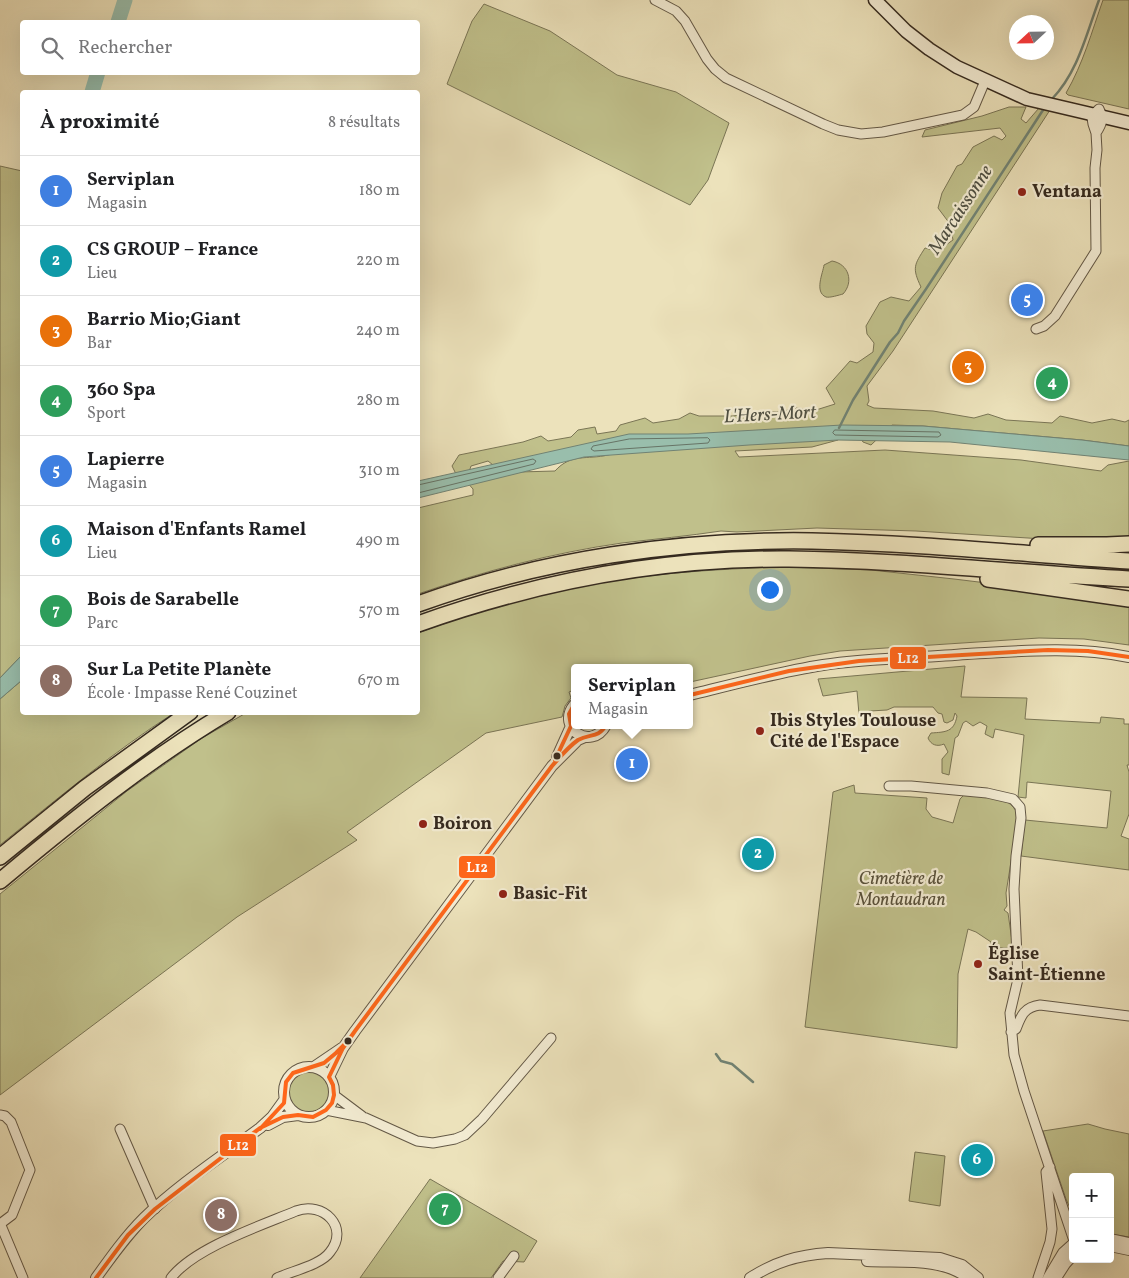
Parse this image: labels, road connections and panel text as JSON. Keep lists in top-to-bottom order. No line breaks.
{"water":["Marcaissonne","L'Hers-Mort"],"parks":["Cimetière de Montaudran"],"places":["Ventana","Ibis Styles Toulouse Cité de l'Espace","Boiron","Basic-Fit","Église Saint-Étienne"],"lines":["transit line L12"],"north":"left","page":{"search":"Rechercher","heading":["À proximité","8 résultats"],"list":[{"mark":"1","name":"Serviplan","note":"Magasin","value":"180 m"},{"mark":"2","name":"CS GROUP – France","note":"Lieu","value":"220 m"},{"mark":"3","name":"Barrio Mio;Giant","note":"Bar","value":"240 m"},{"mark":"4","name":"360 Spa","note":"Sport","value":"280 m"},{"mark":"5","name":"Lapierre","note":"Magasin","value":"310 m"},{"mark":"6","name":"Maison d'Enfants Ramel","note":"Lieu","value":"490 m"},{"mark":"7","name":"Bois de Sarabelle","note":"Parc","value":"570 m"},{"mark":"8","name":"Sur La Petite Planète","note":"École · Impasse René Couzinet","value":"670 m"}],"pins":["5","3","4","1","2","6","7","8"],"popup":["Serviplan","Magasin"],"map_buttons":["+","−"]}}
